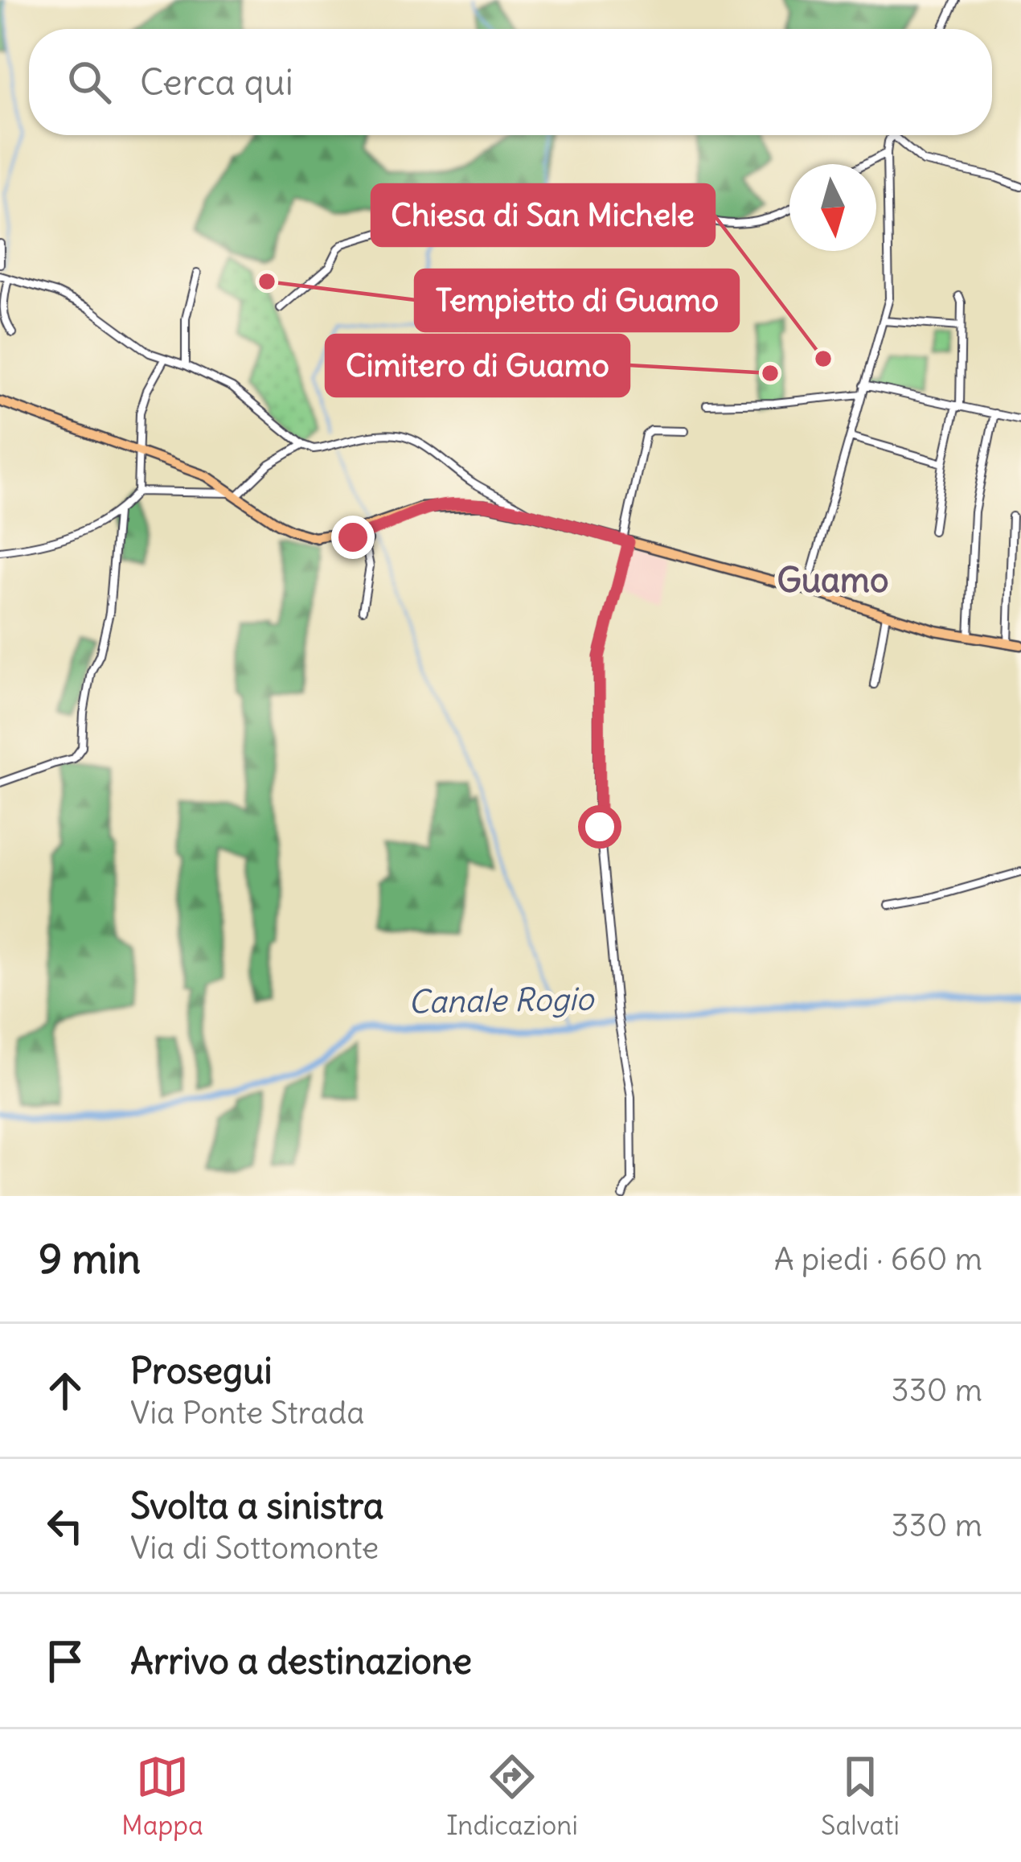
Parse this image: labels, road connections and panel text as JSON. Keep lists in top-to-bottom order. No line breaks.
{"districts":["Guamo"],"water":["Canale Rogio"],"places":["Tempietto di Guamo","Chiesa di San Michele","Cimitero di Guamo"],"north":"bottom","page":{"search":"Cerca qui","heading":["9 min","A piedi · 660 m"],"list":[["Prosegui","Via Ponte Strada","330 m"],["Svolta a sinistra","Via di Sottomonte","330 m"],"Arrivo a destinazione"],"nav":["Mappa","Indicazioni","Salvati"]}}
